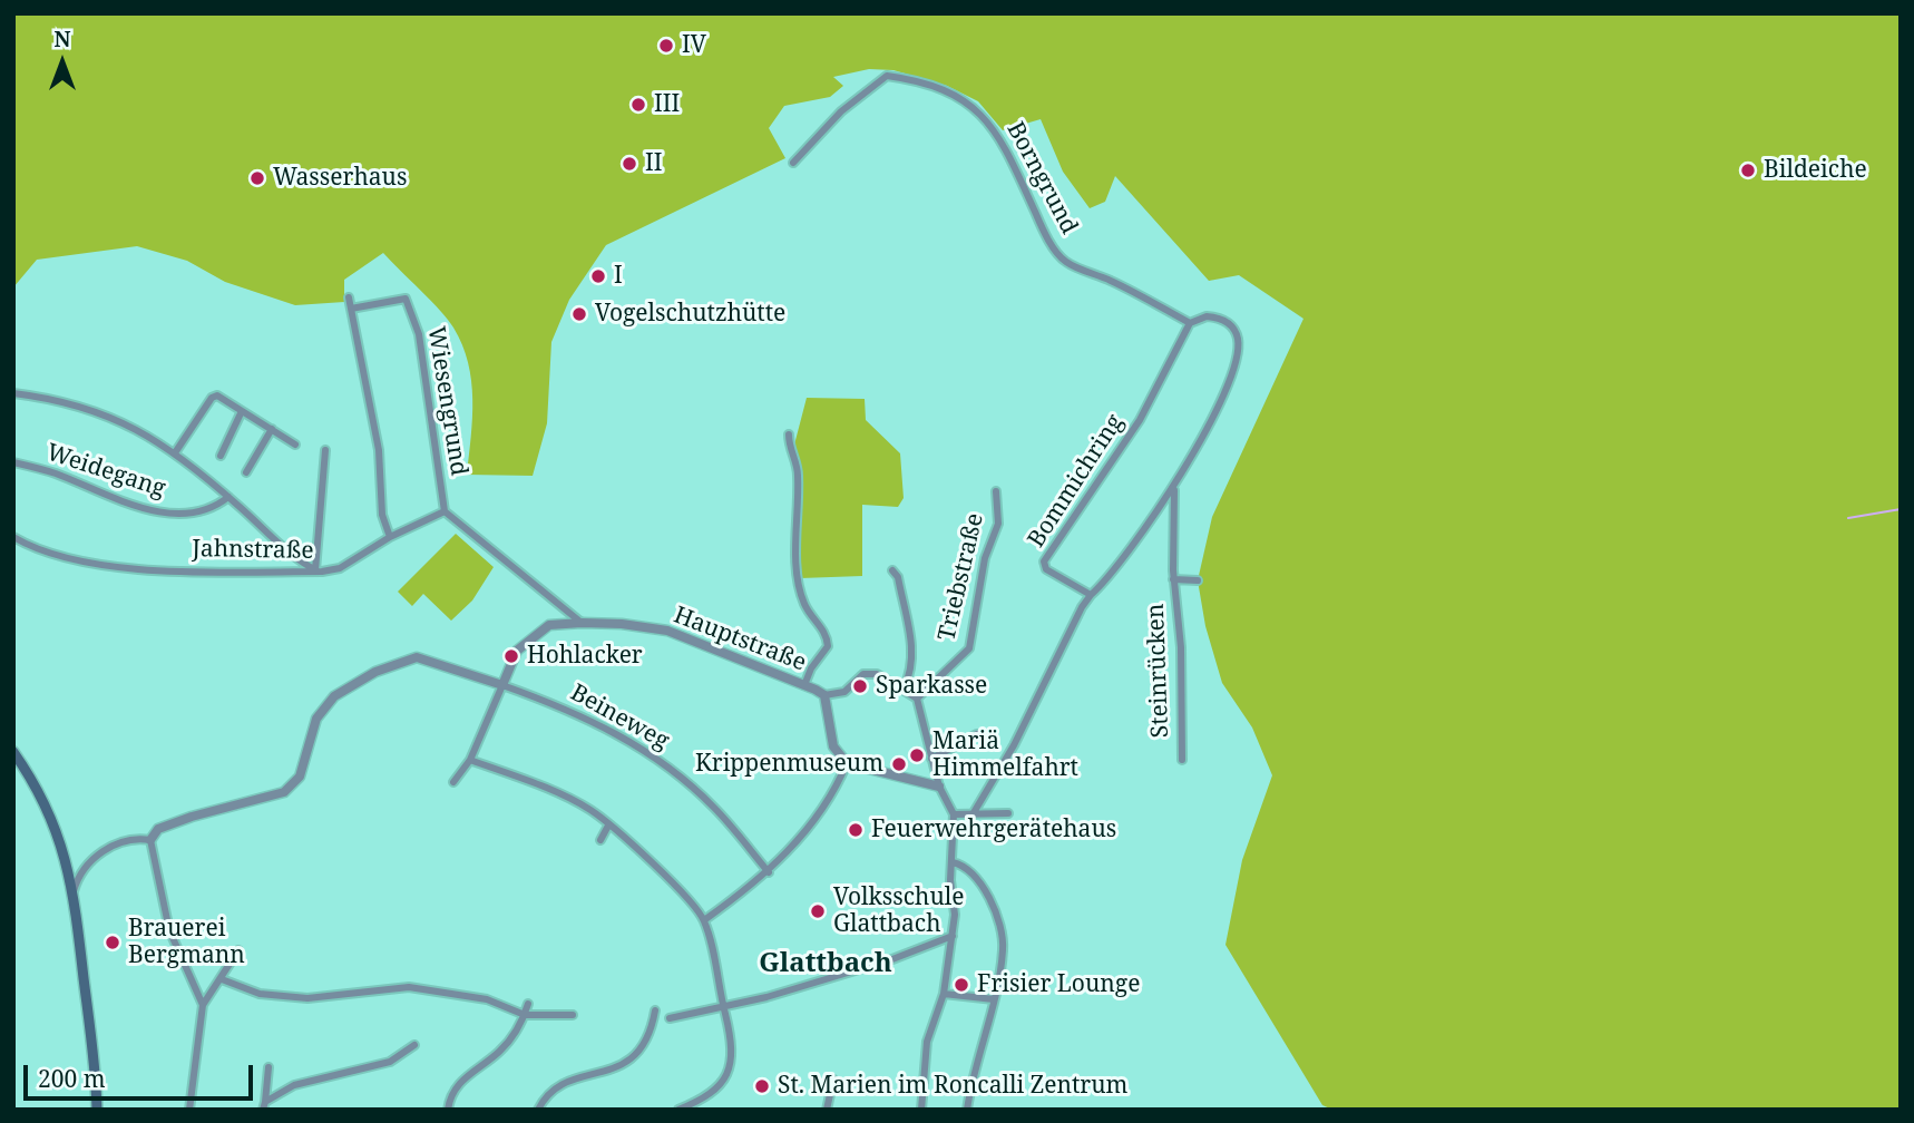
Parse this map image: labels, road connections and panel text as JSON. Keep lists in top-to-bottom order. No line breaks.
{"streets":{"street":["Borngrund","Wiesengrund","Weidegang","Bommichring","Jahnstraße","Triebstraße","Hauptstraße","Steinrücken","Beineweg"]},"crossings":[["Borngrund","Bommichring"],["Wiesengrund","Jahnstraße"],["Hauptstraße","Beineweg"]],"districts":["Glattbach"],"places":["IV","III","II","Bildeiche","Wasserhaus","I","Vogelschutzhütte","Hohlacker","Sparkasse","Mariä Himmelfahrt","Krippenmuseum","Feuerwehrgerätehaus","Volksschule Glattbach","Brauerei Bergmann","Frisier Lounge","St. Marien im Roncalli Zentrum"],"scale_bar":"200 m","north":"top"}
